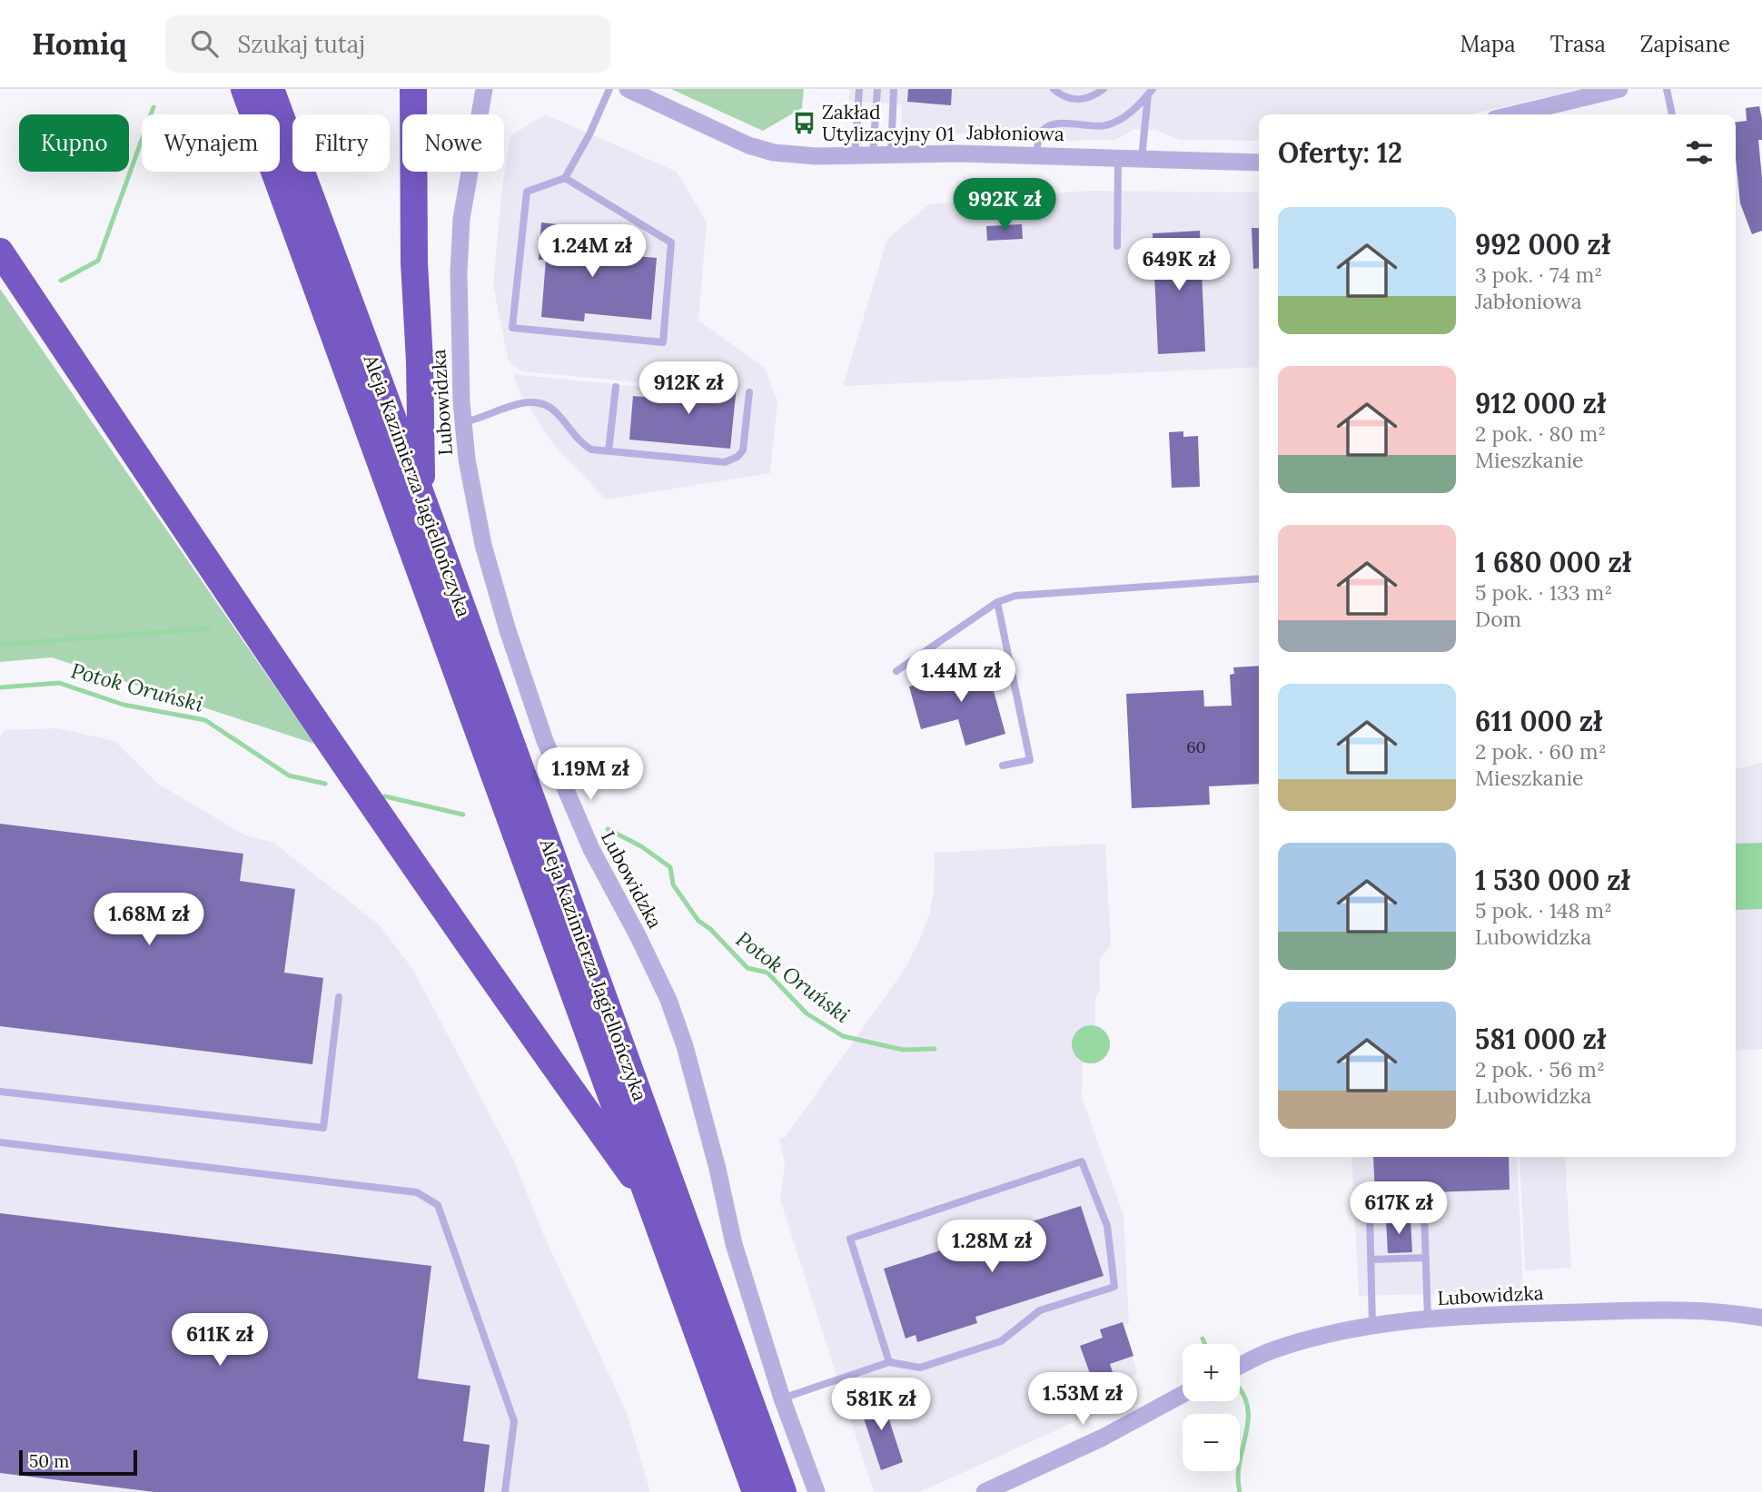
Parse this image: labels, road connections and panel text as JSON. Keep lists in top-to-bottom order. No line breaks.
{"streets":{"highway":["Aleja Kazimierza Jagiellończyka"],"street":["Jabłoniowa","Lubowidzka"]},"water":["Potok Oruński"],"places":{"bus stop":["Zakład Utylizacyjny 01"]},"house_numbers":["60"],"scale_bar":"50 m","page":{"header":"Homiq","search":"Szukaj tutaj","nav":["Mapa","Trasa","Zapisane"],"chip":["Kupno","Wynajem","Filtry","Nowe"],"heading":"Oferty: 12","price":["992K zł","1.24M zł","649K zł","912K zł","1.44M zł","1.19M zł","1.68M zł","617K zł","1.28M zł","611K zł","1.53M zł","581K zł"],"list":[{"name":"992 000 zł","note":"3 pok. · 74 m² · Jabłoniowa"},{"name":"912 000 zł","note":"2 pok. · 80 m² · Mieszkanie"},{"name":"1 680 000 zł","note":"5 pok. · 133 m² · Dom"},{"name":"611 000 zł","note":"2 pok. · 60 m² · Mieszkanie"},{"name":"1 530 000 zł","note":"5 pok. · 148 m² · Lubowidzka"},{"name":"581 000 zł","note":"2 pok. · 56 m² · Lubowidzka"}],"map_buttons":["+","−"],"scale":"50 m"}}
